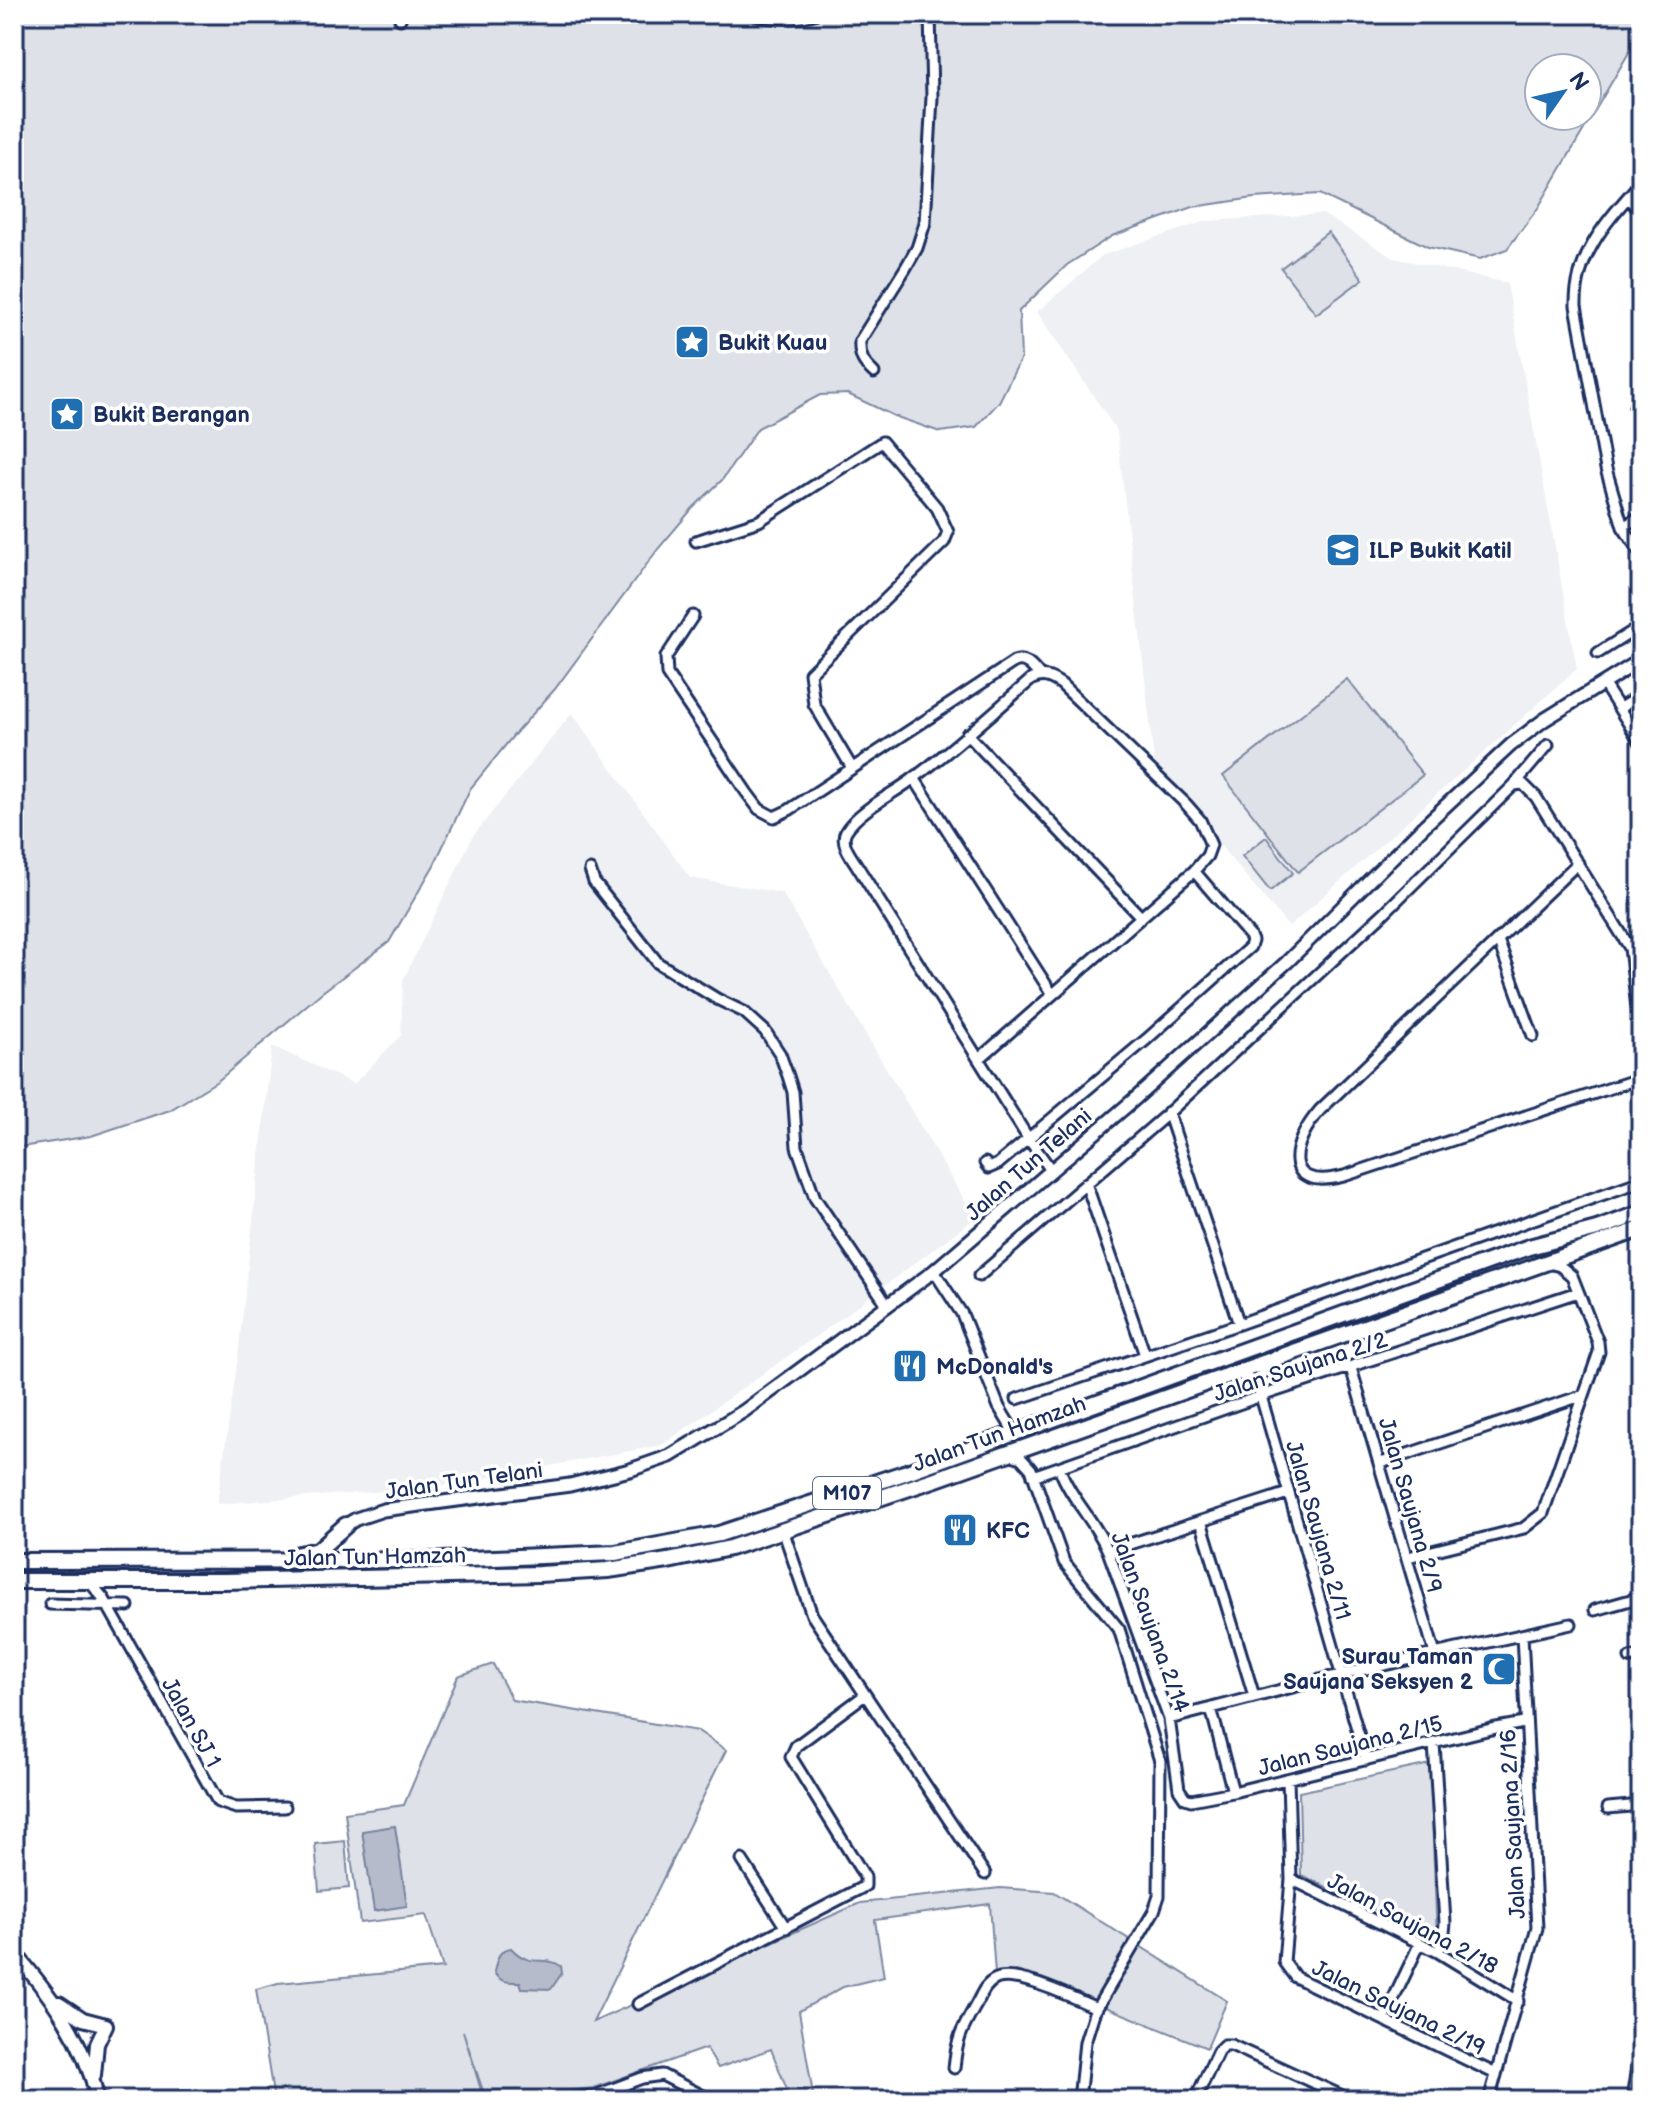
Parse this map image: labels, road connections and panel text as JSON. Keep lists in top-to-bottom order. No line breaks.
{"streets":{"main road":["Jalan Tun Hamzah","M107"],"street":["Jalan Tun Telani","Jalan Saujana 2/2","Jalan Saujana 2/9","Jalan Saujana 2/11","Jalan Saujana 2/14","Jalan SJ 1","Jalan Saujana 2/15","Jalan Saujana 2/16","Jalan Saujana 2/18","Jalan Saujana 2/19"]},"crossings":[["Jalan Saujana 2/2","Jalan Saujana 2/9"],["Jalan Saujana 2/2","Jalan Saujana 2/11"],["Jalan Saujana 2/2","Jalan Saujana 2/14"],["Jalan Tun Hamzah","Jalan SJ 1"],["Jalan Saujana 2/11","Jalan Saujana 2/15"],["Jalan Saujana 2/14","Jalan Saujana 2/15"],["Jalan Saujana 2/15","Jalan Saujana 2/16"],["Jalan Saujana 2/15","Jalan Saujana 2/19"],["Jalan Saujana 2/16","Jalan Saujana 2/18"],["Jalan Saujana 2/16","Jalan Saujana 2/19"],["Jalan Saujana 2/18","Jalan Saujana 2/19"]],"places":{"place":["Bukit Kuau","Bukit Berangan"],"school or university":["ILP Bukit Katil"],"restaurant":["McDonald's","KFC"],"mosque":["Surau Taman Saujana Seksyen 2"]},"north":"top right"}
